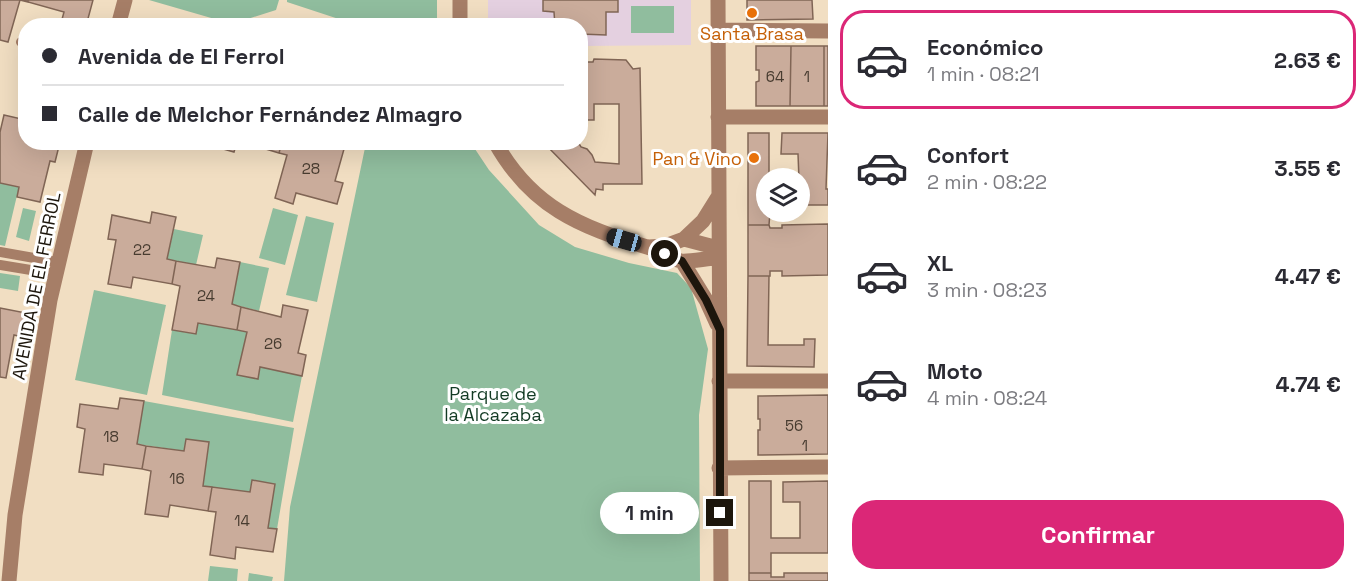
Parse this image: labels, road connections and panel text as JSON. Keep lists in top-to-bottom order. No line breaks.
{"streets":{"street":["AVENIDA DE EL FERROL"]},"parks":["Parque de la Alcazaba"],"places":["Santa Brasa","Pan & Vino"],"house_numbers":["64","1","28","22","24","26","56","18","1","16","14"],"page":{"list":[{"name":"Económico","note":"1 min · 08:21","value":"2.63 €"},{"name":"Confort","note":"2 min · 08:22","value":"3.55 €"},{"name":"XL","note":"3 min · 08:23","value":"4.47 €"},{"name":"Moto","note":"4 min · 08:24","value":"4.74 €"}],"banner":["Avenida de El Ferrol","Calle de Melchor Fernández Almagro"],"buttons":"Confirmar","bubble":"1 min"}}
